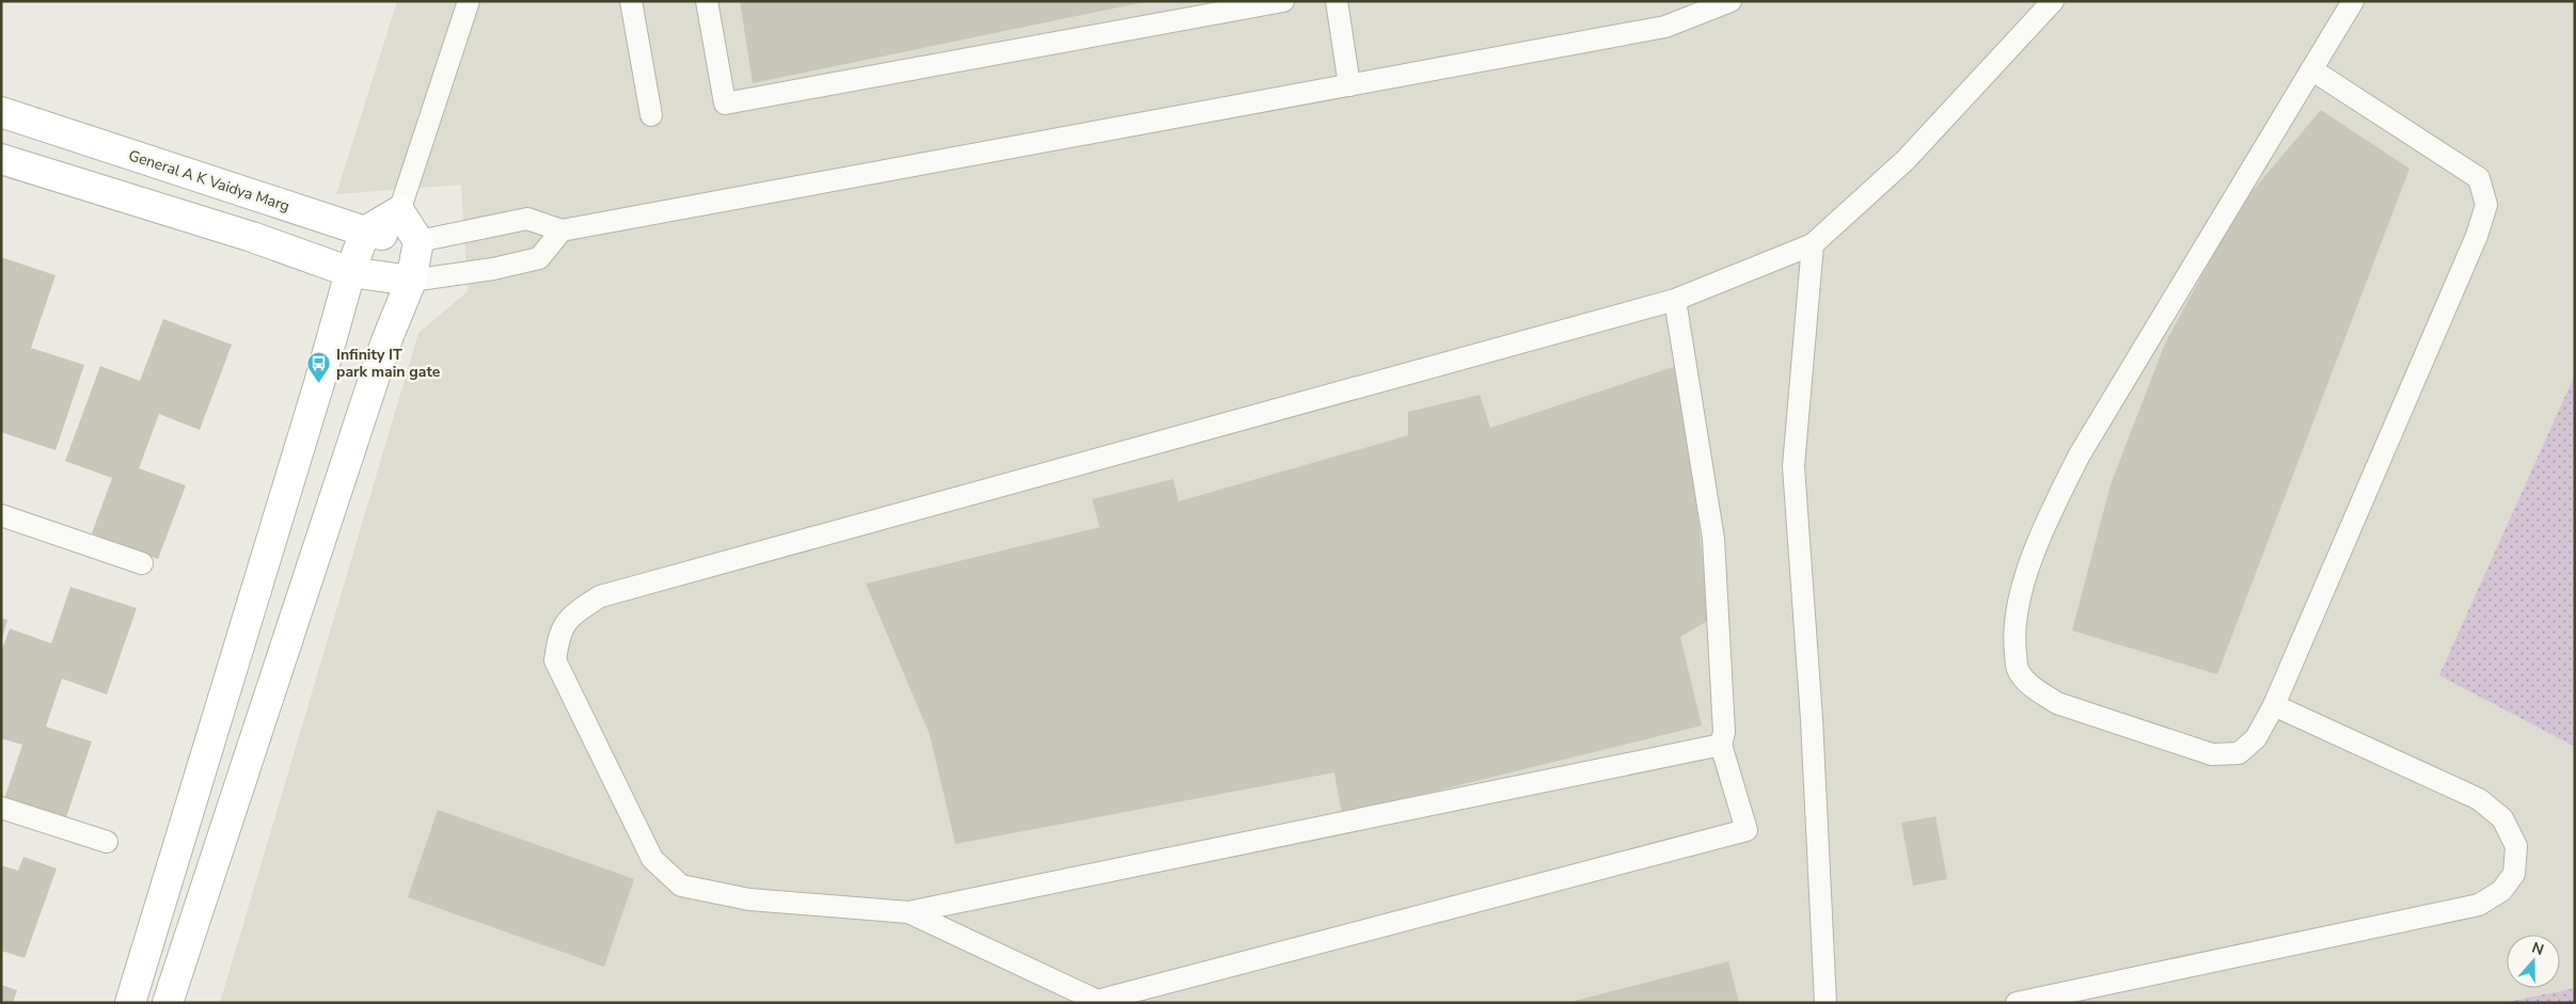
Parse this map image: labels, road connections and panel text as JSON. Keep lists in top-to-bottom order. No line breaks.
{"streets":{"main road":["General A K Vaidya Marg"]},"places":{"bus stop":["Infinity IT park main gate"]},"north":"top"}
